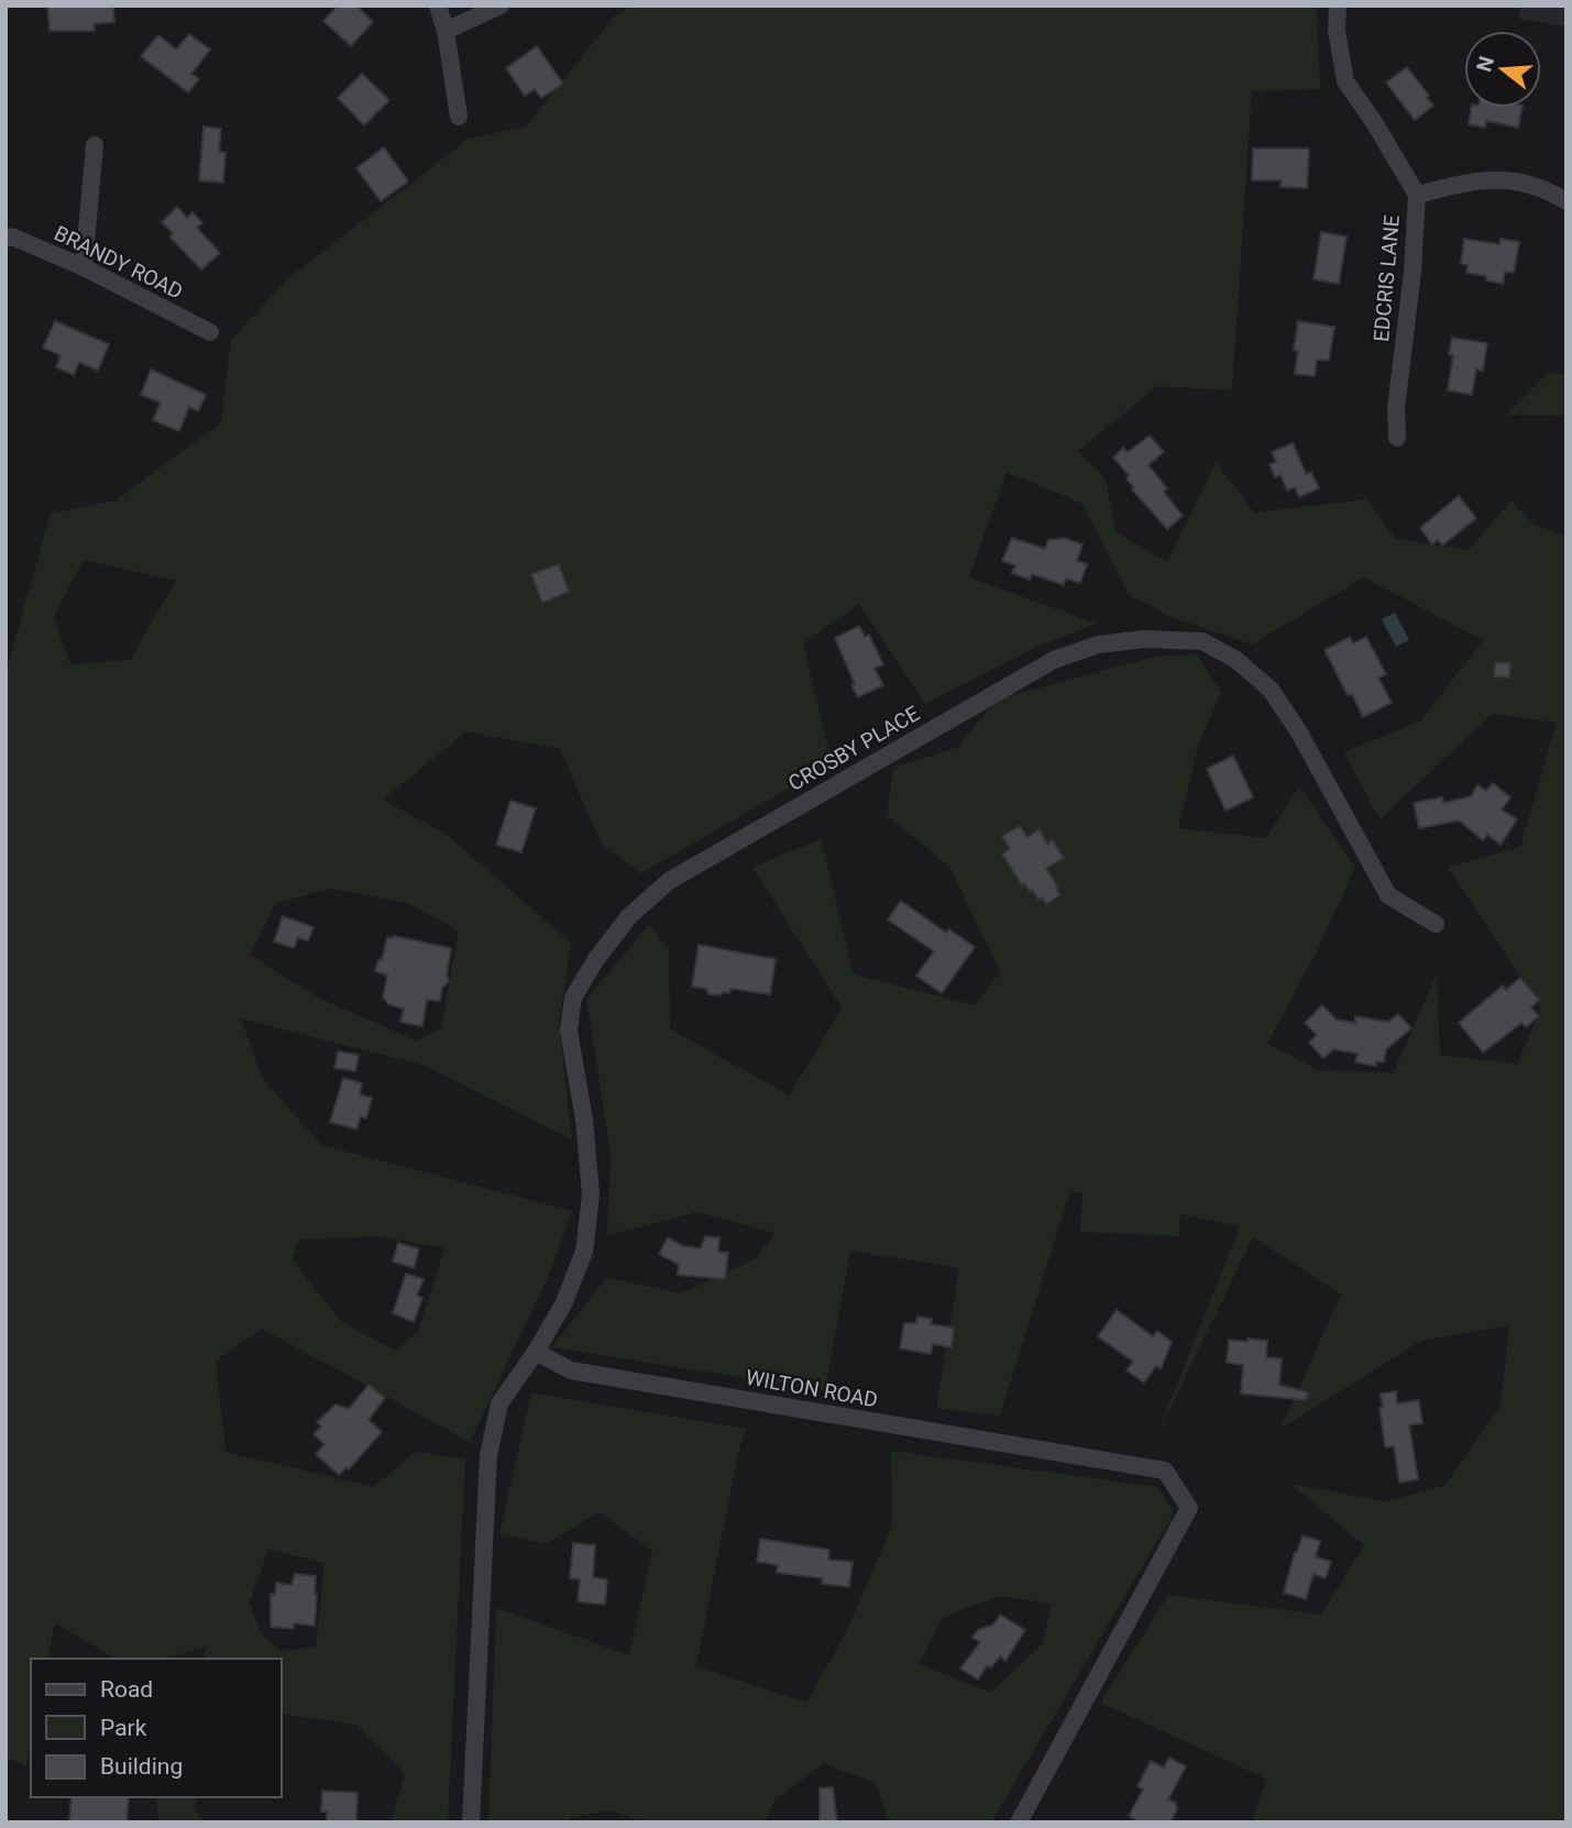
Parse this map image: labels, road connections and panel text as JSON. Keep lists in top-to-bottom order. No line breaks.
{"streets":{"street":["BRANDY ROAD","EDCRIS LANE","CROSBY PLACE","WILTON ROAD"]},"crossings":[["CROSBY PLACE","WILTON ROAD"]],"legend":["Road","Park","Building"],"north":"left"}
